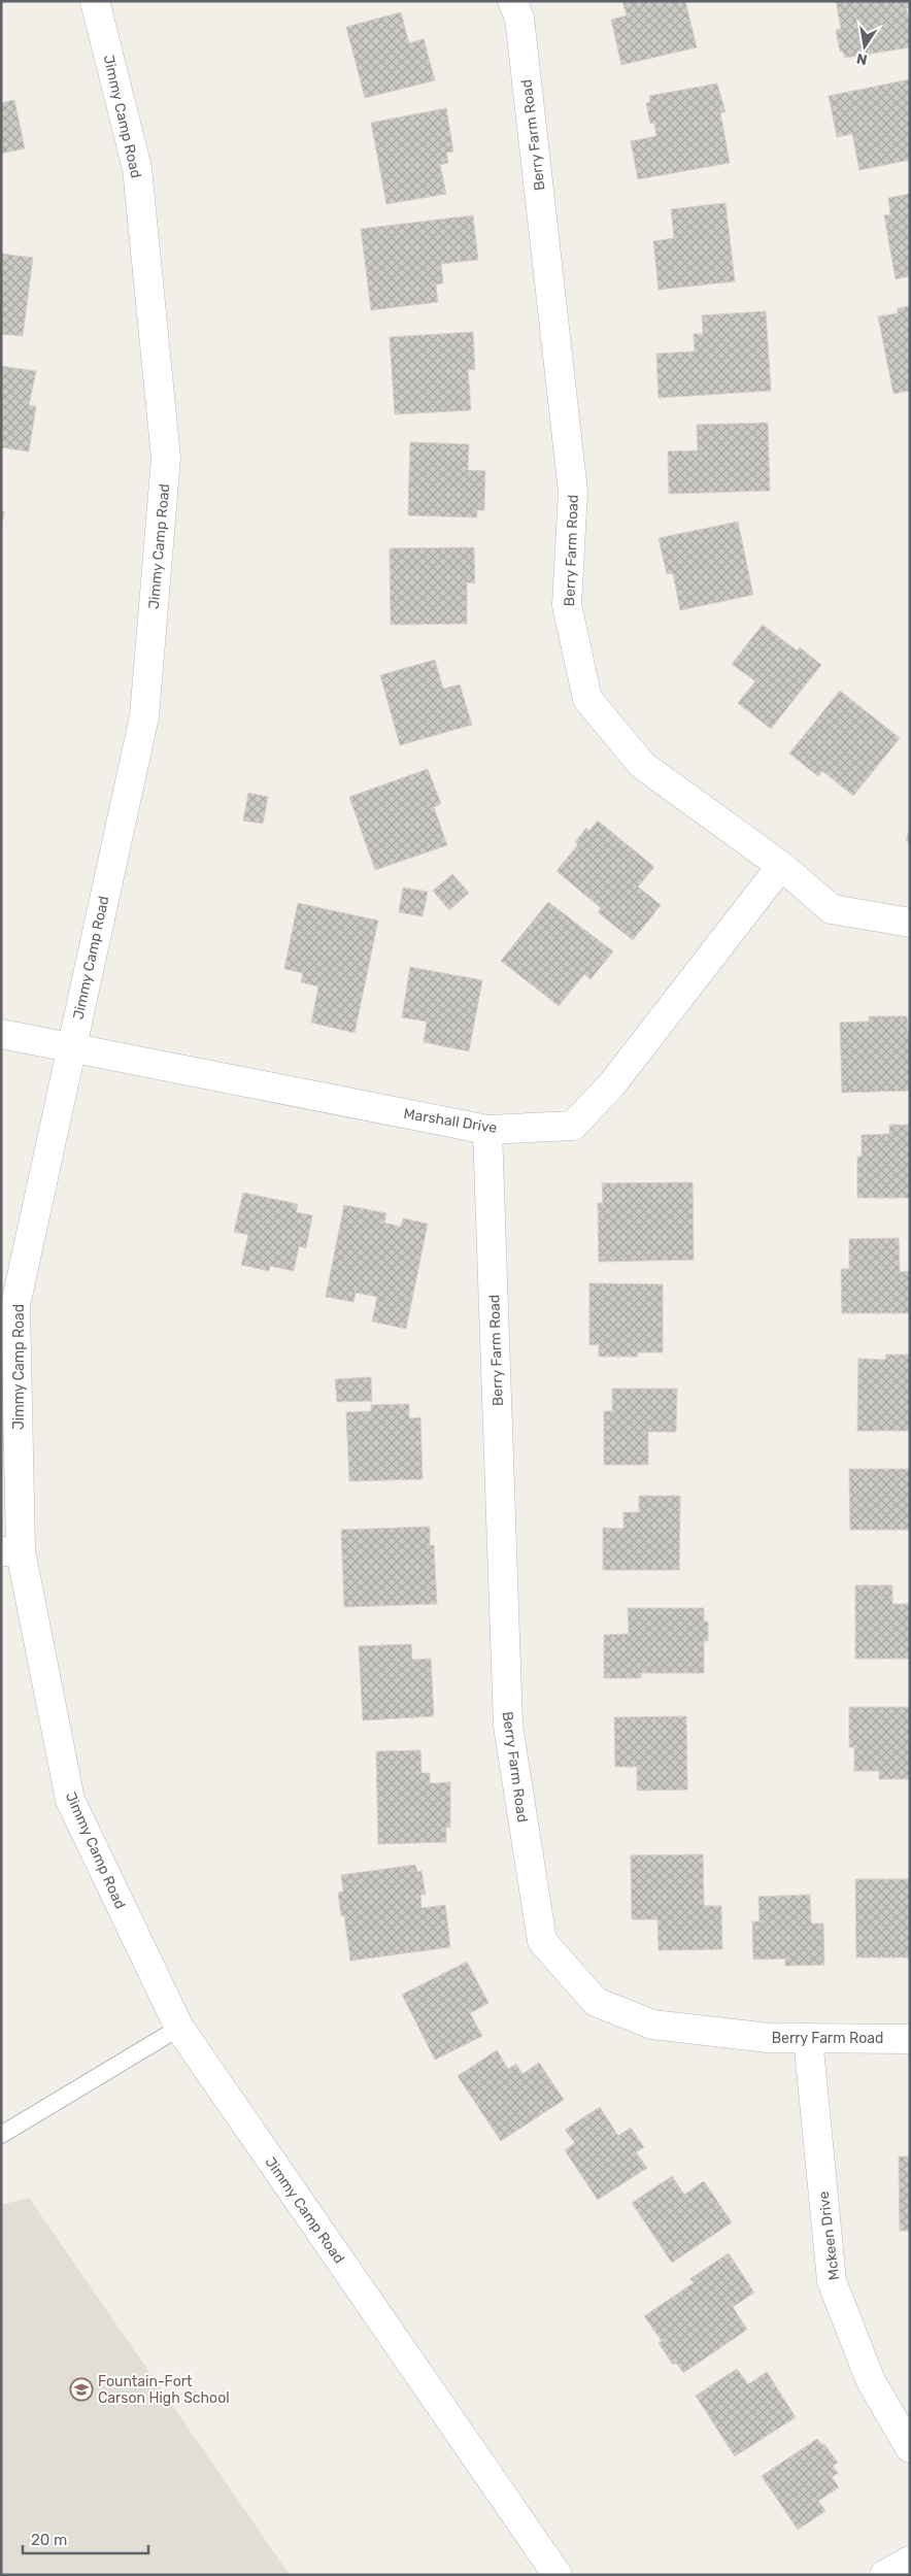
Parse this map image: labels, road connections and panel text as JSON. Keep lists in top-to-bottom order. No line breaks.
{"streets":{"street":["Jimmy Camp Road","Berry Farm Road","Marshall Drive","Mckeen Drive"]},"crossings":[["Jimmy Camp Road","Marshall Drive"],["Berry Farm Road","Marshall Drive"],["Berry Farm Road","Mckeen Drive"]],"places":{"school or university":["Fountain-Fort Carson High School"]},"scale_bar":"20 m","north":"bottom"}
